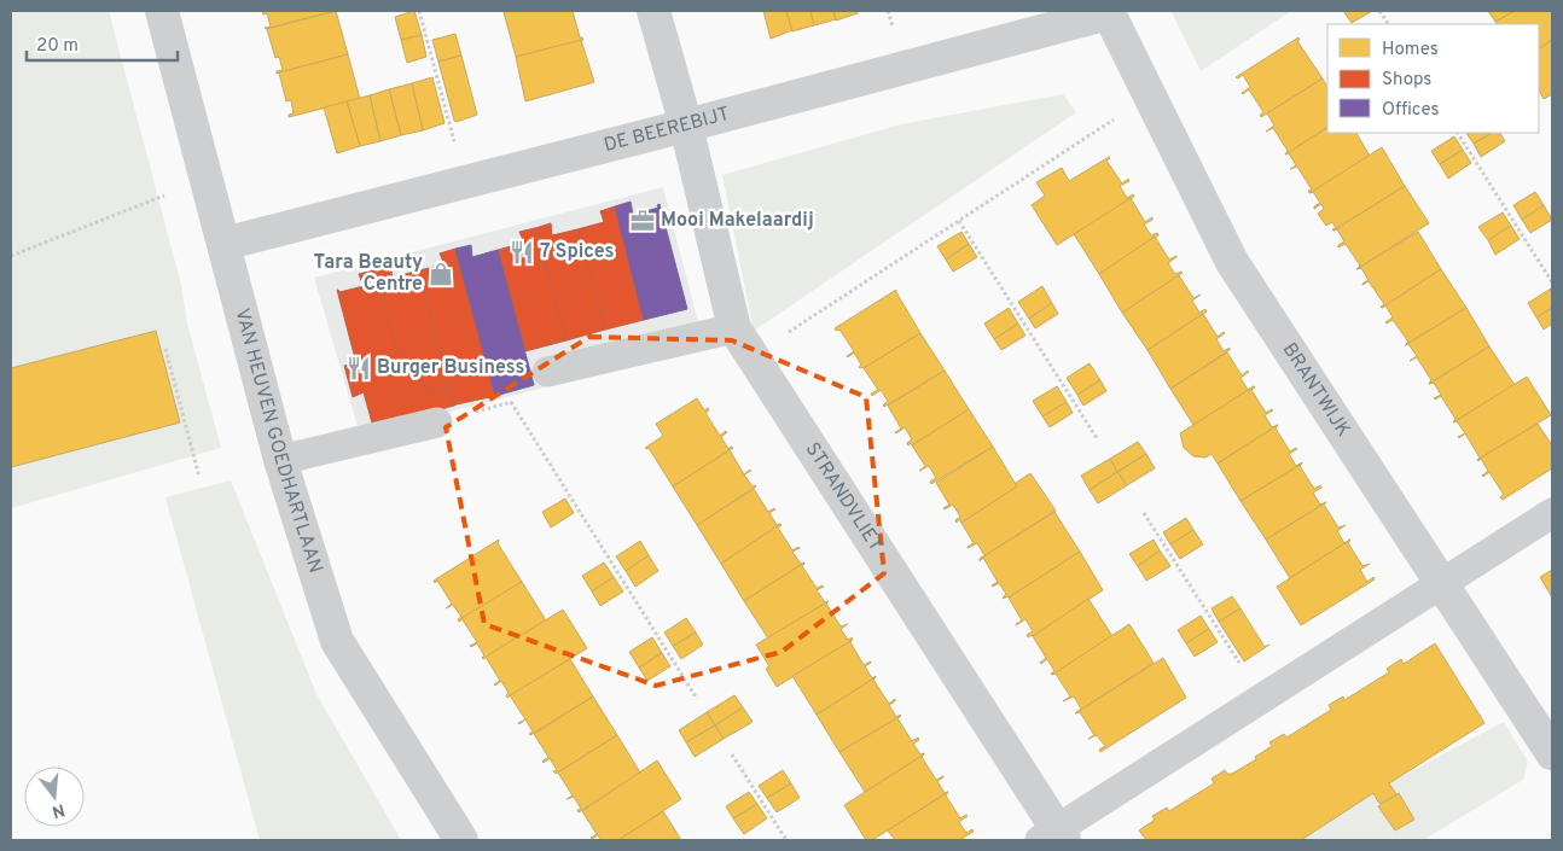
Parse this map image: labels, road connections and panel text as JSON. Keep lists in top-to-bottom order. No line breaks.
{"streets":{"street":["DE BEEREBIJT","BRANTWIJK","VAN HEUVEN GOEDHARTLAAN","STRANDVLIET"]},"crossings":[["DE BEEREBIJT","BRANTWIJK"],["DE BEEREBIJT","VAN HEUVEN GOEDHARTLAAN"],["DE BEEREBIJT","STRANDVLIET"]],"places":{"office":["Mooi Makelaardij"],"restaurant":["7 Spices","Burger Business"],"shop":["Tara Beauty Centre"]},"legend":["Homes","Shops","Offices"],"scale_bar":"20 m","north":"bottom"}
